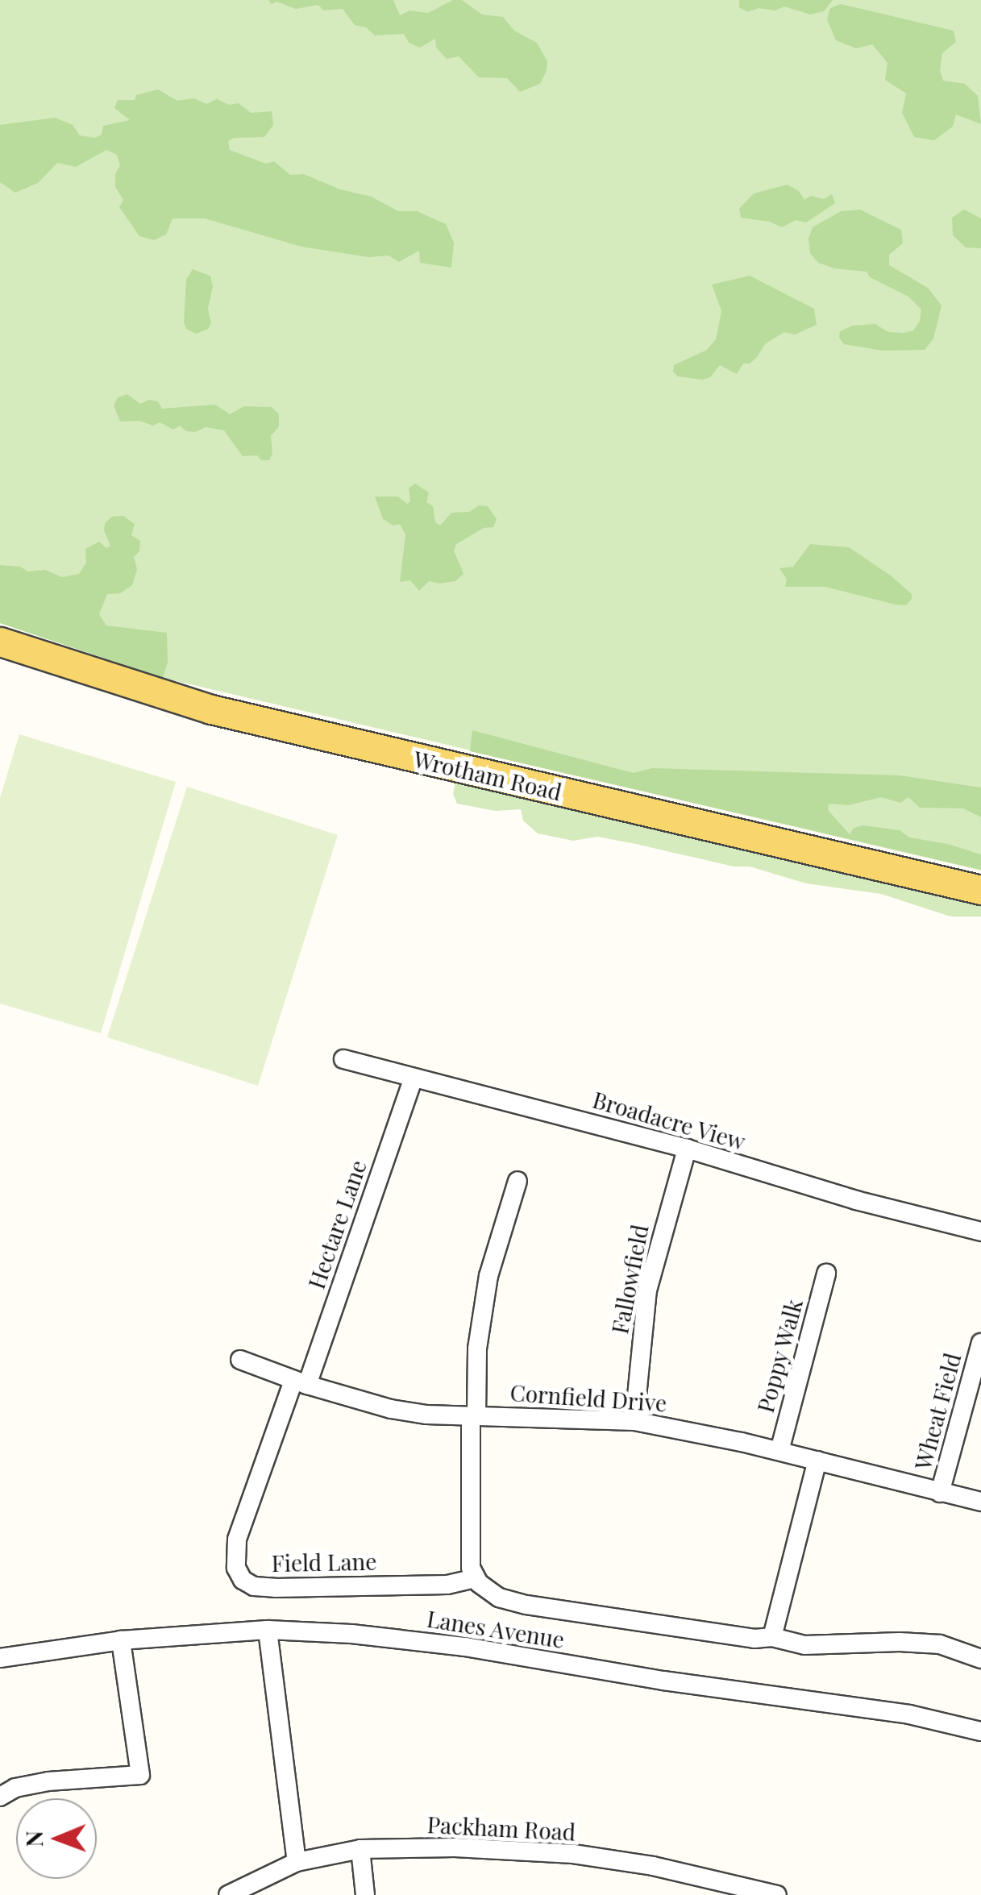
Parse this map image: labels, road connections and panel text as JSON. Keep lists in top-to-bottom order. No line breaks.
{"streets":{"main road":["Wrotham Road"],"street":["Broadacre View","Hectare Lane","Fallowfield","Poppy Walk","Cornfield Drive","Wheat Field","Field Lane","Lanes Avenue","Packham Road"]},"crossings":[["Broadacre View","Hectare Lane"],["Broadacre View","Fallowfield"],["Hectare Lane","Cornfield Drive"],["Hectare Lane","Field Lane"],["Fallowfield","Cornfield Drive"],["Poppy Walk","Cornfield Drive"],["Cornfield Drive","Wheat Field"],["Cornfield Drive","Field Lane"]],"north":"left"}
